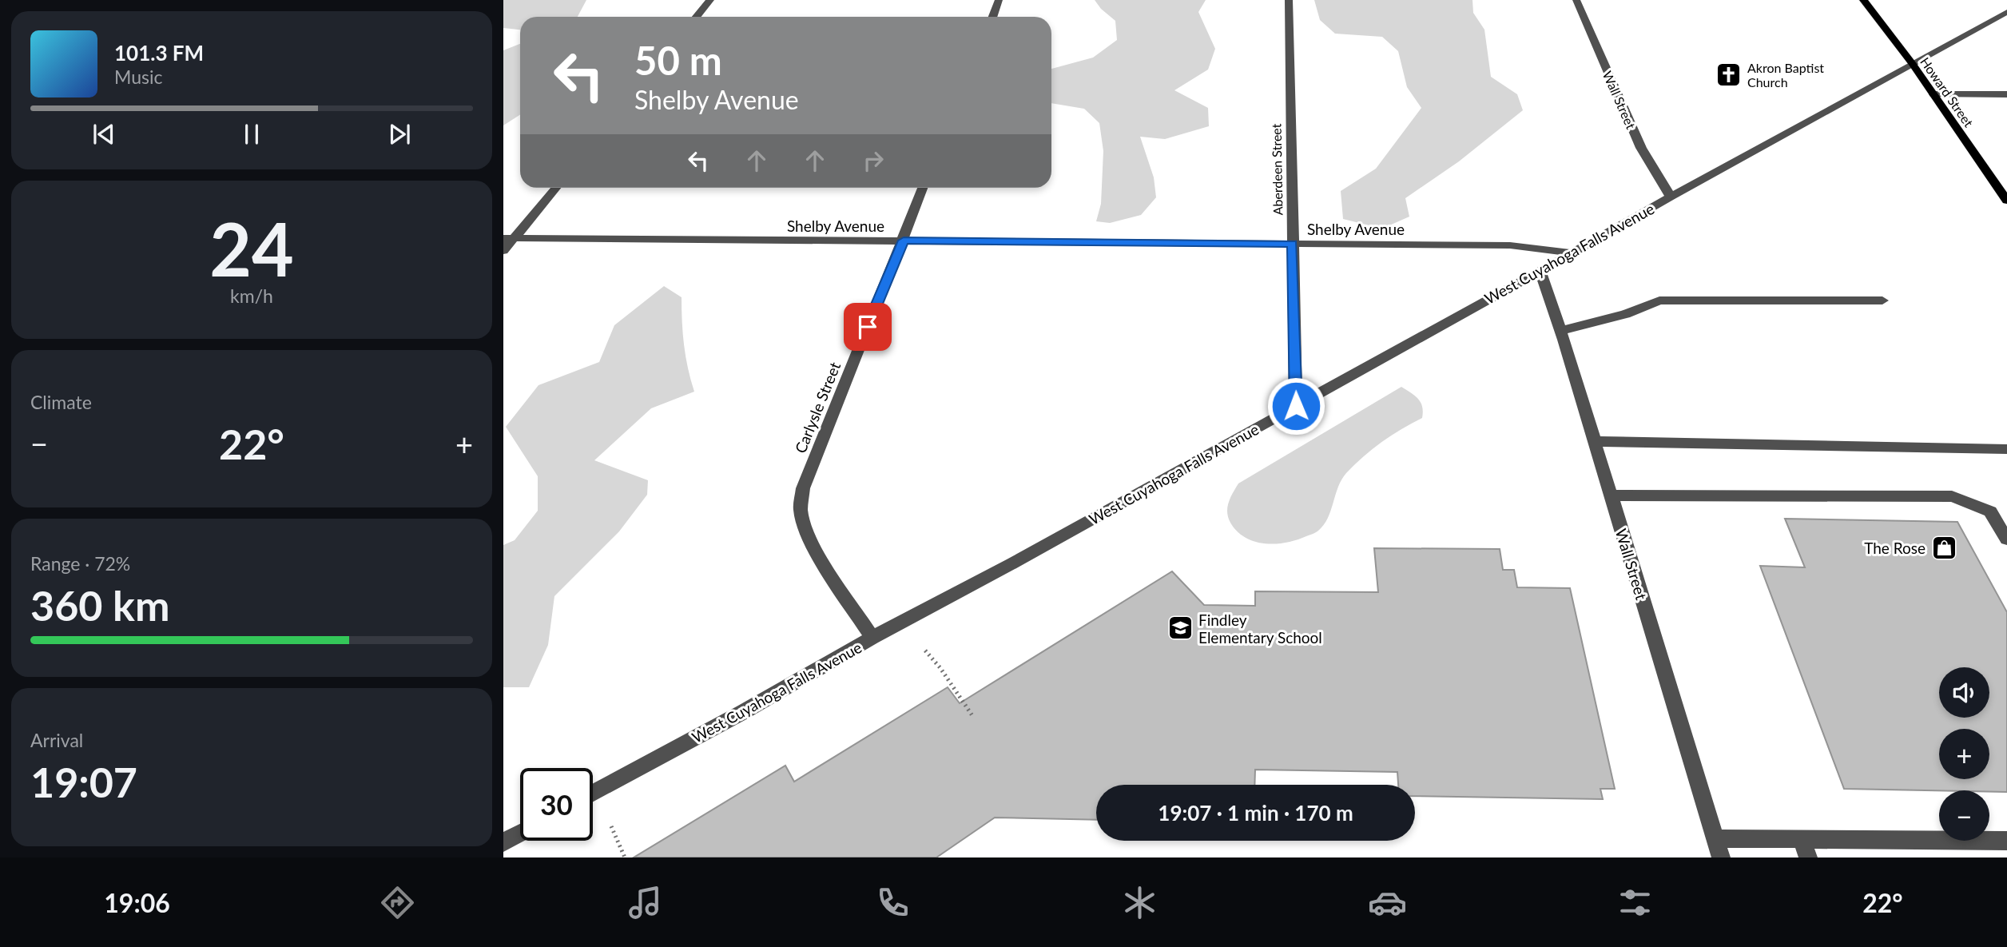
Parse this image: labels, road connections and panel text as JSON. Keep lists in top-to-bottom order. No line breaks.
{"streets":{"main road":["Howard Street"],"street":["Wall Street","Aberdeen Street","Shelby Avenue","West Cuyahoga Falls Avenue","Carlysle Street"]},"crossings":[["Howard Street","West Cuyahoga Falls Avenue"],["Wall Street","West Cuyahoga Falls Avenue"],["Aberdeen Street","Shelby Avenue"],["Aberdeen Street","West Cuyahoga Falls Avenue"],["Shelby Avenue","West Cuyahoga Falls Avenue"],["Shelby Avenue","Carlysle Street"],["West Cuyahoga Falls Avenue","Carlysle Street"]],"places":{"church":["Akron Baptist Church"],"shop":["The Rose"],"school or university":["Findley Elementary School"]},"page":{"turn":["50 m","Shelby Avenue"],"song":["101.3 FM","Music"],"tile":[["24","km/h"],"Climate",["Range · 72%","360 km"],["Arrival","19:07"]],"heat":["−","22°","+"],"map_buttons":["+","−"],"limit":"30","trip":"19:07 · 1 min · 170 m","tabs":["19:06","22°"]}}
